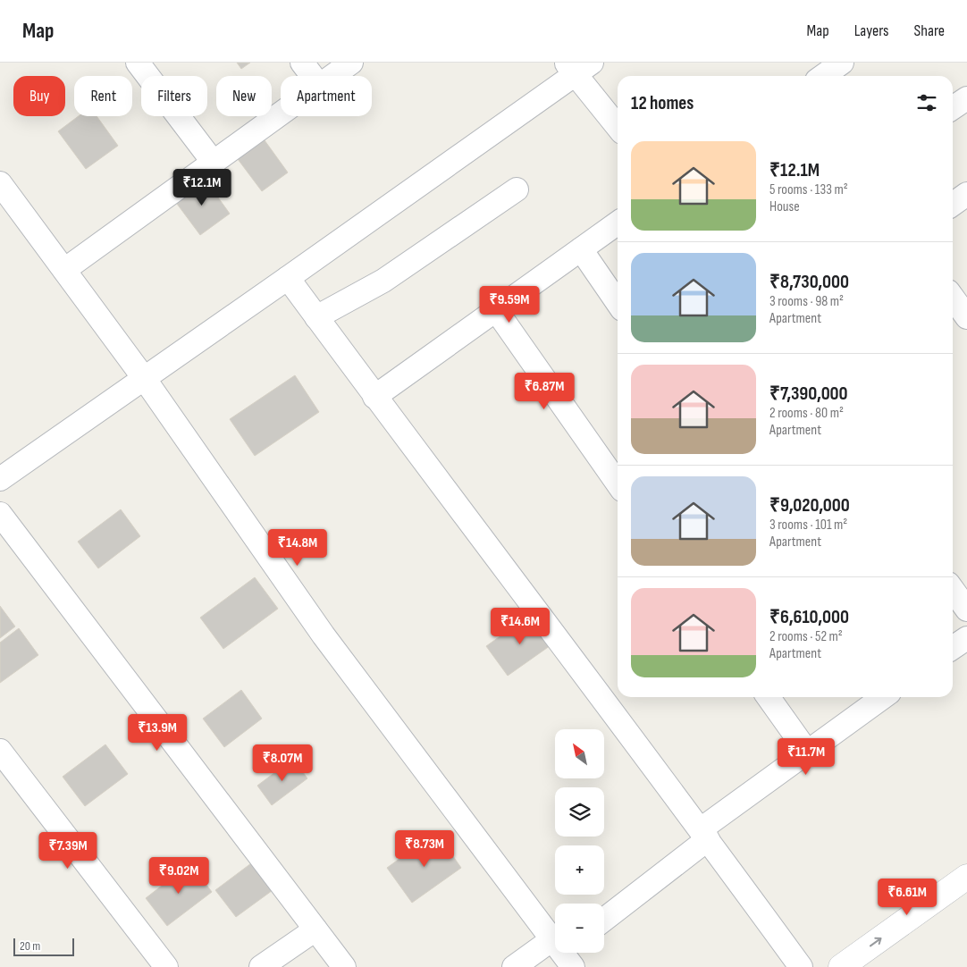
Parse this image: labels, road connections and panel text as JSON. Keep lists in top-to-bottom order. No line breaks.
{"scale_bar":"20 m","north":"top left","page":{"header":"Map","nav":["Map","Layers","Share"],"chip":["Buy","Rent","Filters","New","Apartment"],"heading":"12 homes","list":[{"name":"₹12.1M","note":"5 rooms · 133 m² · House"},{"name":"₹8,730,000","note":"3 rooms · 98 m² · Apartment"},{"name":"₹7,390,000","note":"2 rooms · 80 m² · Apartment"},{"name":"₹9,020,000","note":"3 rooms · 101 m² · Apartment"},{"name":"₹6,610,000","note":"2 rooms · 52 m² · Apartment"}],"price":["₹12.1M","₹9.59M","₹6.87M","₹14.8M","₹14.6M","₹13.9M","₹11.7M","₹8.07M","₹8.73M","₹7.39M","₹9.02M","₹6.61M"],"map_buttons":["+","−"],"scale":"20 m"}}
